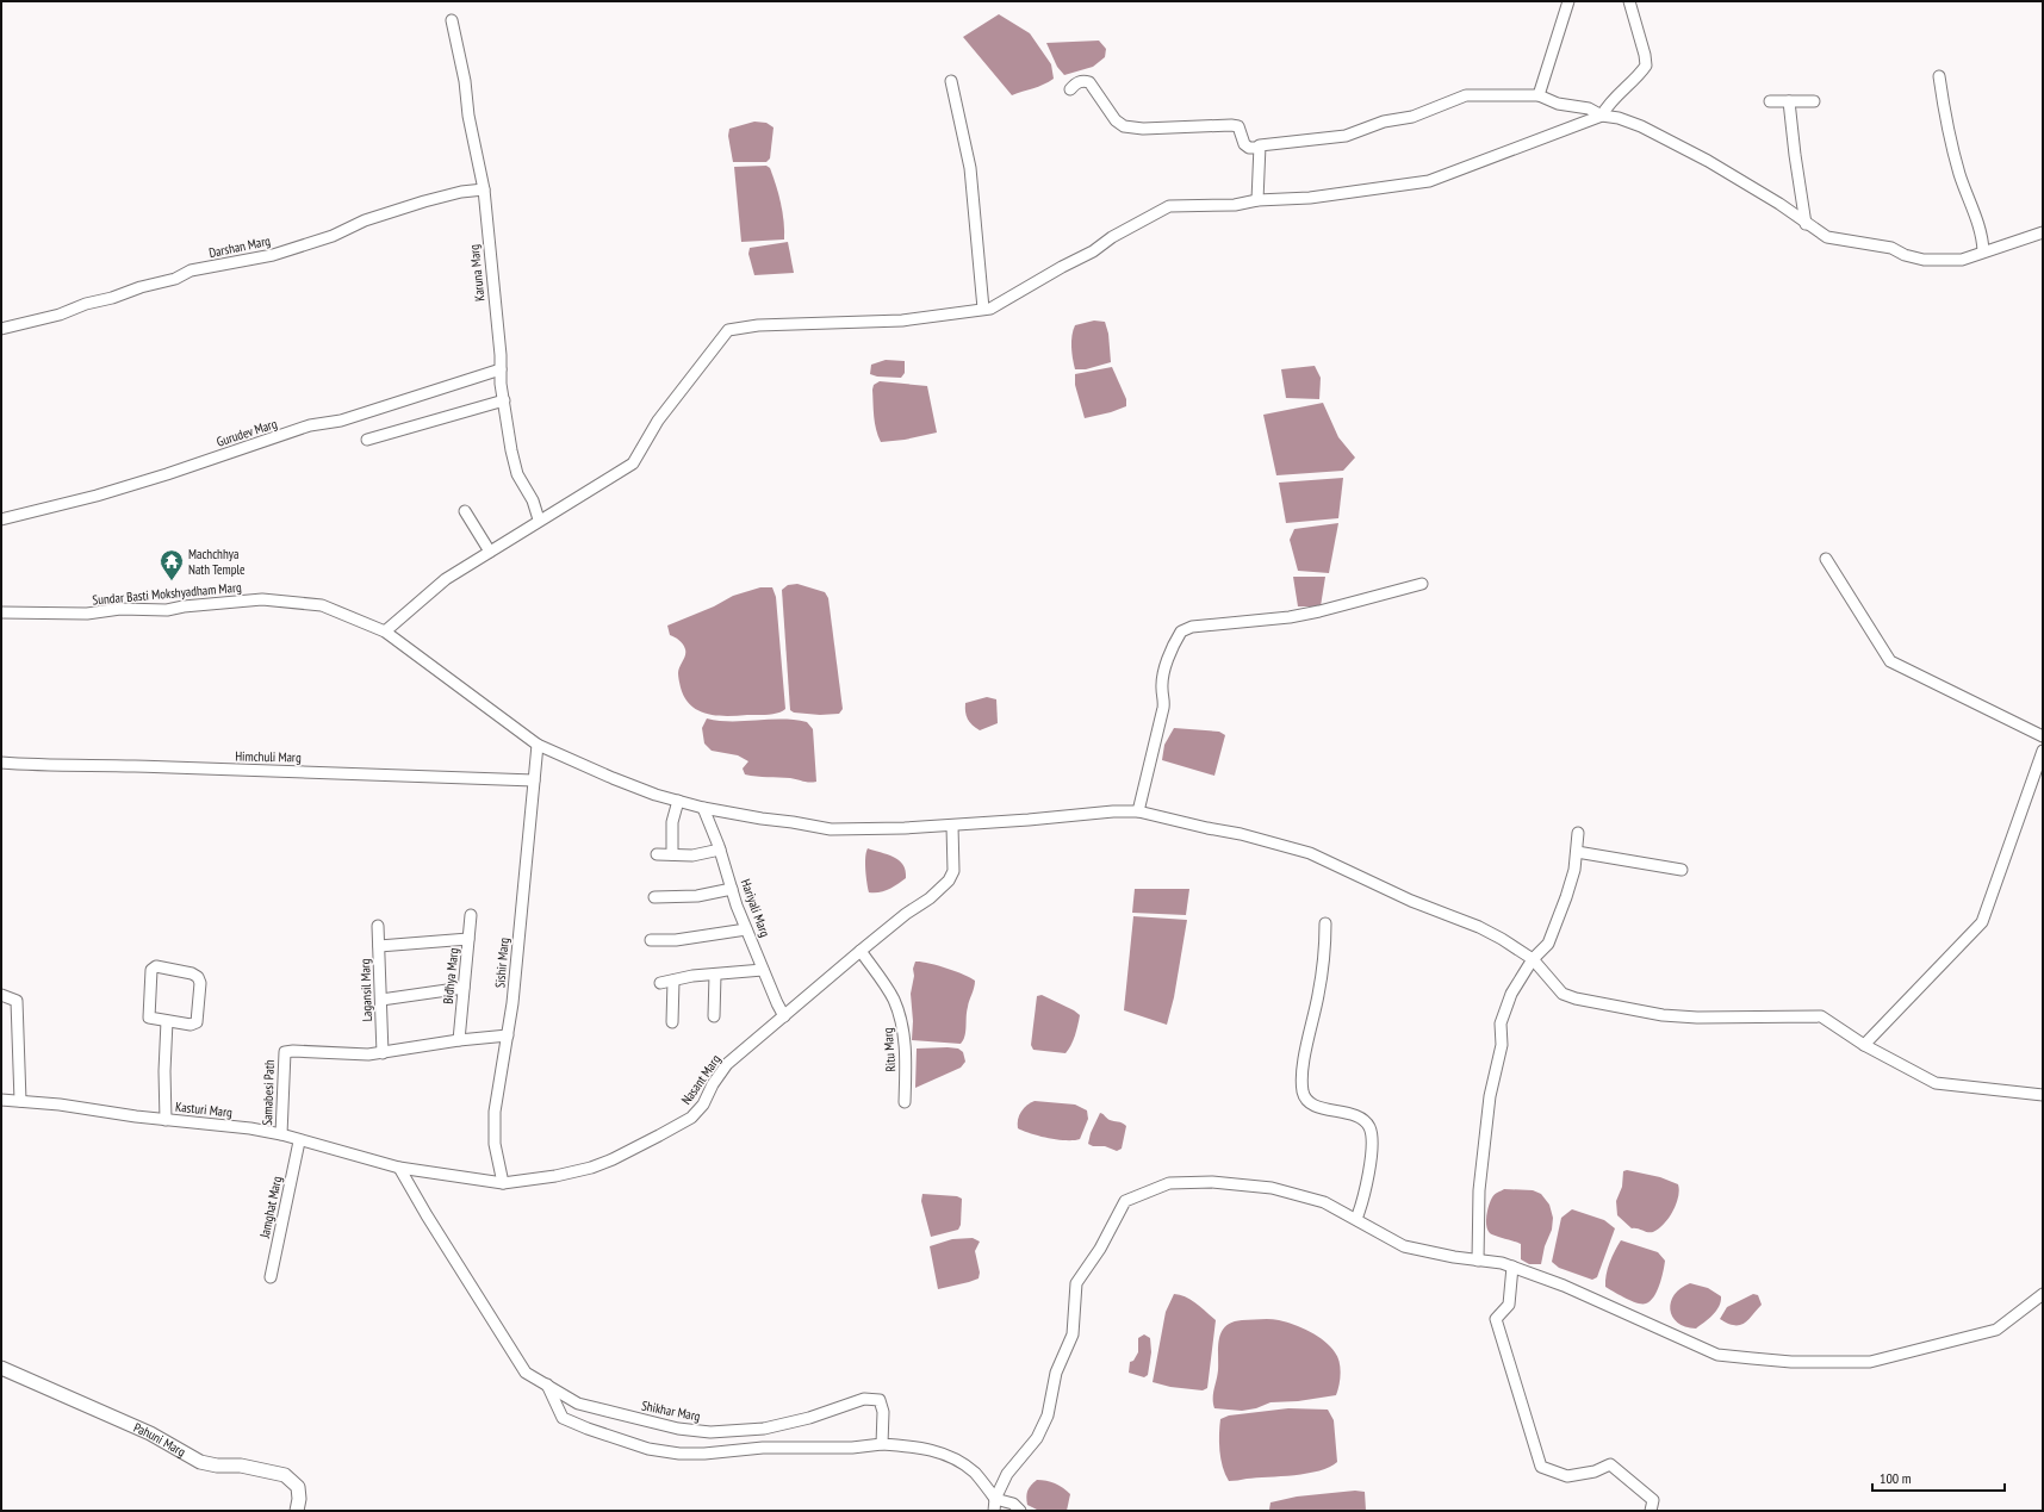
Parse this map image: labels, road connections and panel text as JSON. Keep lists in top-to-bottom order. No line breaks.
{"streets":{"street":["Darshan Marg","Karuna Marg","Gurudev Marg","Sundar Basti Mokshyadham Marg","Himchuli Marg","Hariyali Marg","Sishir Marg","Bidhya Marg","Lagansil Marg","Ritu Marg","Nasant Marg","Samabesi Path","Kasturi Marg","Jamghat Marg","Shikhar Marg","Pahuni Marg"]},"crossings":[["Darshan Marg","Karuna Marg"],["Karuna Marg","Gurudev Marg"],["Sundar Basti Mokshyadham Marg","Hariyali Marg"],["Sundar Basti Mokshyadham Marg","Sishir Marg"],["Sundar Basti Mokshyadham Marg","Nasant Marg"],["Himchuli Marg","Sishir Marg"],["Hariyali Marg","Nasant Marg"],["Sishir Marg","Nasant Marg"],["Lagansil Marg","Samabesi Path"],["Ritu Marg","Nasant Marg"],["Nasant Marg","Kasturi Marg"],["Nasant Marg","Shikhar Marg"],["Samabesi Path","Kasturi Marg"],["Kasturi Marg","Jamghat Marg"],["Kasturi Marg","Shikhar Marg"]],"places":{"temple":["Machchhya Nath Temple"]},"scale_bar":"100 m"}
